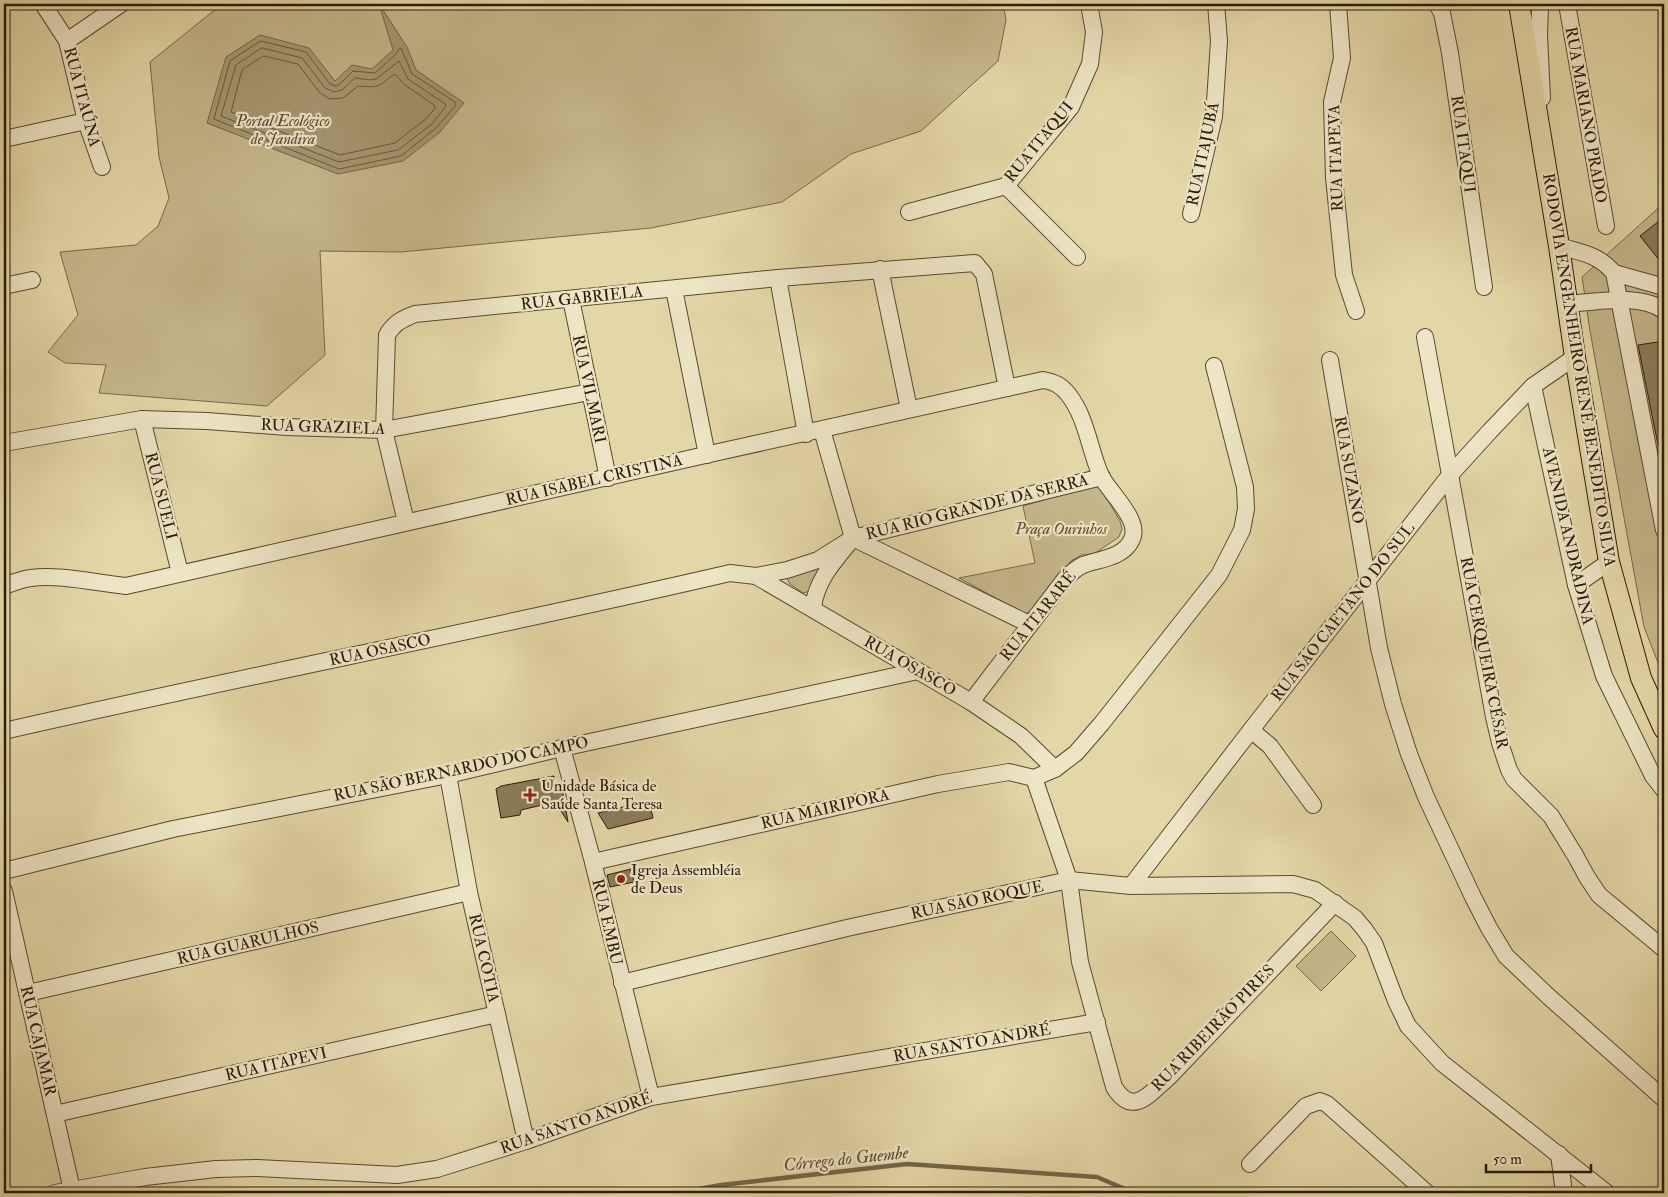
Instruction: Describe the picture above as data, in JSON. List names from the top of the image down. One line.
{"streets":{"main road":["RODOVIA ENGENHEIRO RENÊ BENEDITO SILVA"],"street":["RUA ITAÚNA","RUA MARIANO PRADO","RUA ITAQUI","RUA ITAJUBÁ","RUA ITAPEVA","RUA GABRIELA","RUA VILMARI","RUA GRAZIELA","RUA SUZANO","RUA ISABEL CRISTINA","RUA SUELI","RUA RIO GRANDE DA SERRA","AVENIDA ANDRADINA","RUA SÃO CAETANO DO SUL","RUA ITARARÉ","RUA OSASCO","RUA CERQUEIRA CÉSAR","RUA SÃO BERNARDO DO CAMPO","RUA MAIRIPORA","RUA SÃO ROQUE","RUA EMBU","RUA GUARULHOS","RUA COTIA","RUA RIBEIRÃO PIRES","RUA CAJAMAR","RUA SANTO ANDRÉ","RUA ITAPEVI"]},"crossings":[["RUA GABRIELA","RUA VILMARI"],["RUA GABRIELA","RUA GRAZIELA"],["RUA GABRIELA","RUA ISABEL CRISTINA"],["RODOVIA ENGENHEIRO RENÊ BENEDITO SILVA","RUA SÃO CAETANO DO SUL"],["RUA VILMARI","RUA GRAZIELA"],["RUA VILMARI","RUA ISABEL CRISTINA"],["RUA GRAZIELA","RUA SUELI"],["RUA SUZANO","RUA SÃO CAETANO DO SUL"],["RUA ISABEL CRISTINA","RUA SUELI"],["RUA ISABEL CRISTINA","RUA RIO GRANDE DA SERRA"],["RUA ISABEL CRISTINA","RUA ITARARÉ"],["RUA RIO GRANDE DA SERRA","RUA ITARARÉ"],["RUA RIO GRANDE DA SERRA","RUA OSASCO"],["AVENIDA ANDRADINA","RUA SÃO CAETANO DO SUL"],["RUA SÃO CAETANO DO SUL","RUA CERQUEIRA CÉSAR"],["RUA SÃO CAETANO DO SUL","RUA SÃO ROQUE"],["RUA ITARARÉ","RUA OSASCO"],["RUA OSASCO","RUA SÃO BERNARDO DO CAMPO"],["RUA SÃO BERNARDO DO CAMPO","RUA EMBU"],["RUA SÃO BERNARDO DO CAMPO","RUA COTIA"],["RUA MAIRIPORA","RUA EMBU"],["RUA MAIRIPORA","RUA RIBEIRÃO PIRES"],["RUA SÃO ROQUE","RUA EMBU"],["RUA SÃO ROQUE","RUA RIBEIRÃO PIRES"],["RUA EMBU","RUA SANTO ANDRÉ"],["RUA GUARULHOS","RUA COTIA"],["RUA GUARULHOS","RUA CAJAMAR"],["RUA COTIA","RUA SANTO ANDRÉ"],["RUA COTIA","RUA ITAPEVI"],["RUA RIBEIRÃO PIRES","RUA SANTO ANDRÉ"],["RUA CAJAMAR","RUA SANTO ANDRÉ"],["RUA CAJAMAR","RUA ITAPEVI"]],"water":["Córrego do Guembe"],"parks":["Portal Ecológico de Jandira","Praça Ourinhos"],"places":{"health":["Unidade Básica de Saúde Santa Teresa"],"other":["Igreja Assembléia de Deus"]},"scale_bar":"50 m"}
